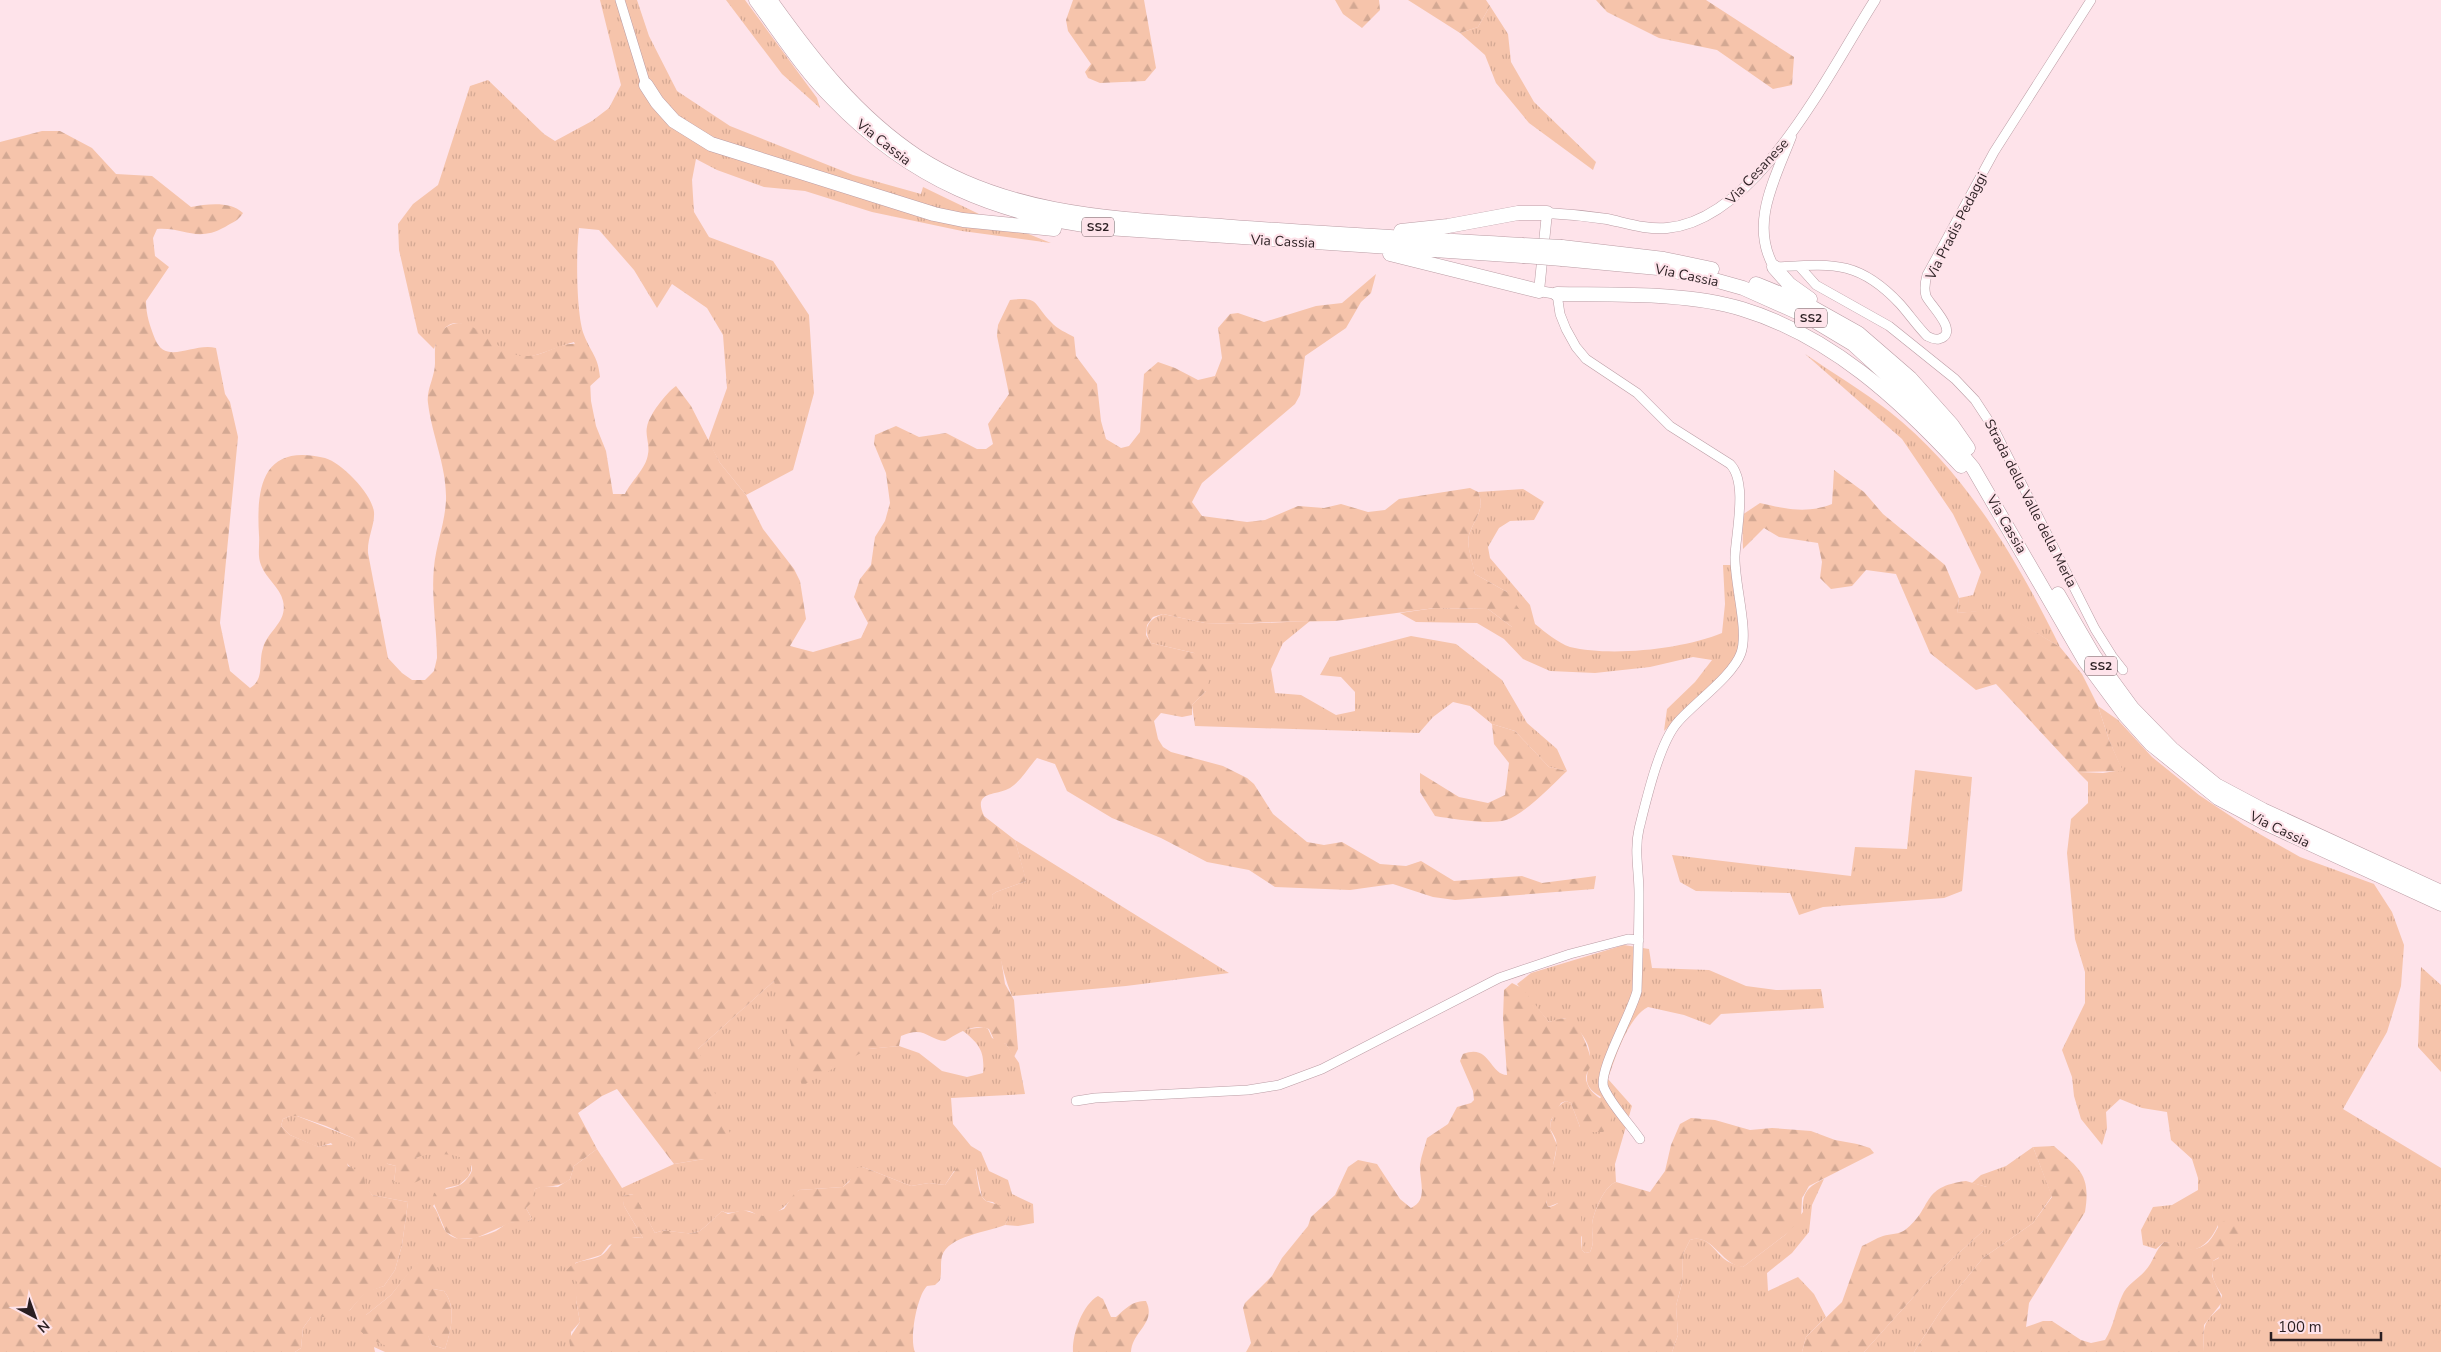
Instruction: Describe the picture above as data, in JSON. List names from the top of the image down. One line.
{"streets":{"highway":["Via Cassia","SS2"],"street":["Via Cesanese","Via Pradis Pedaggi","Strada della Valle della Merla"]},"crossings":[["Via Pradis Pedaggi","Strada della Valle della Merla"]],"scale_bar":"100 m","north":"bottom right"}
